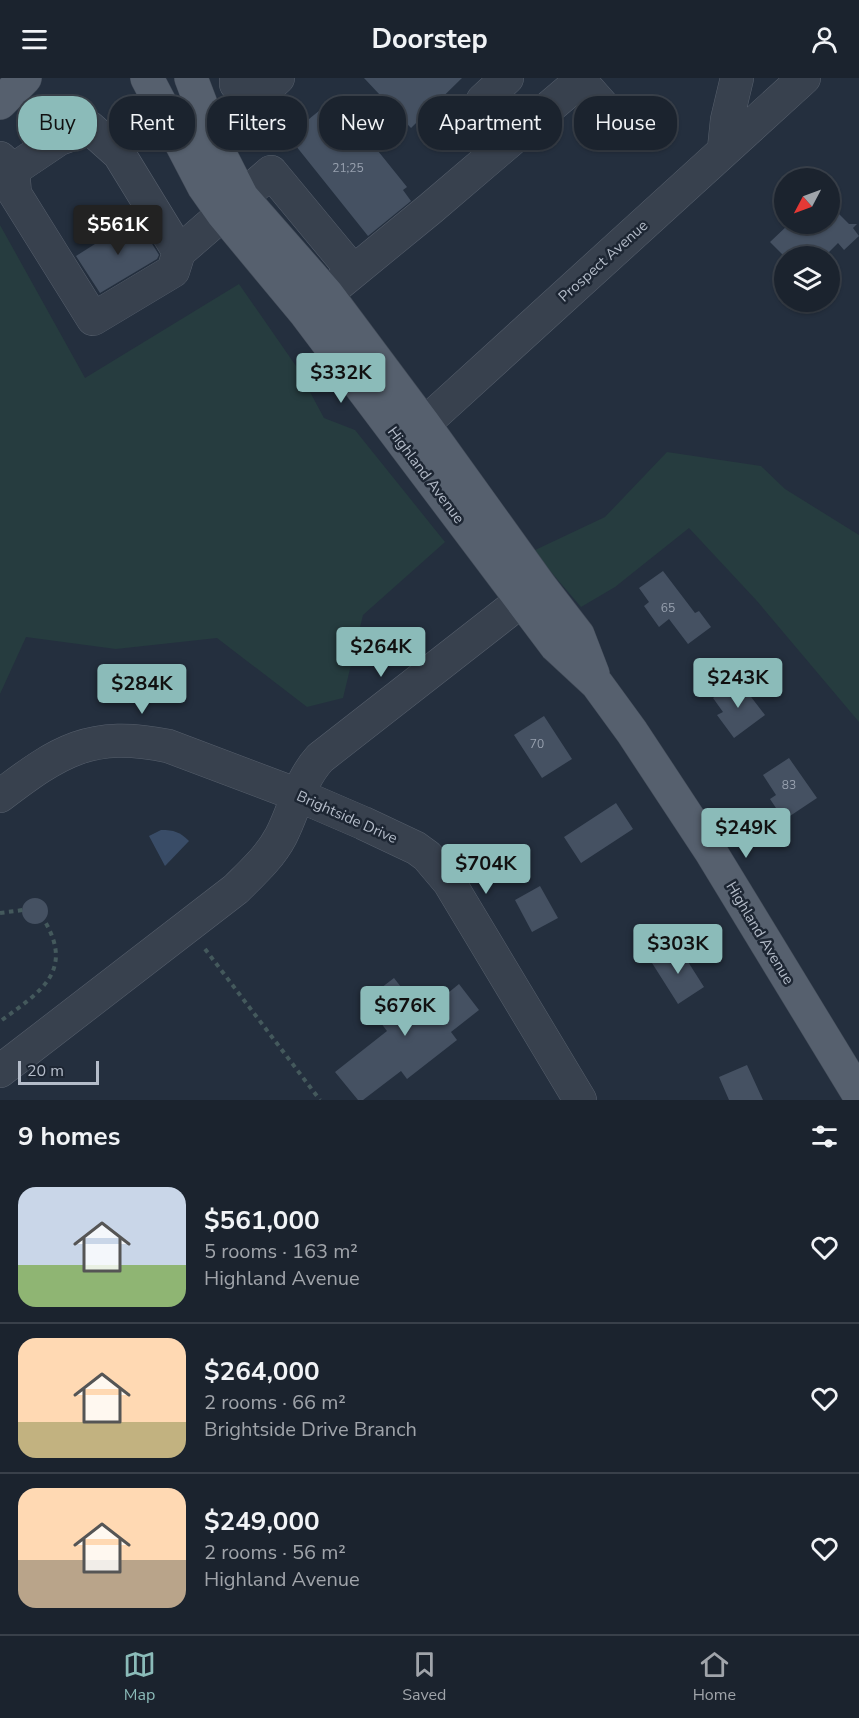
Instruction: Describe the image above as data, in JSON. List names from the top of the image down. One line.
{"streets":{"main road":["Highland Avenue"],"street":["Prospect Avenue","Brightside Drive"]},"crossings":[["Prospect Avenue","Highland Avenue"]],"house_numbers":["21;25","65","70","83"],"scale_bar":"20 m","north":"bottom left","page":{"header":"Doorstep","chip":["Buy","Rent","Filters","New","Apartment","House"],"price":["$561K","$332K","$264K","$243K","$284K","$249K","$704K","$303K","$676K"],"scale":"20 m","heading":"9 homes","list":[{"name":"$561,000","note":"5 rooms · 163 m² · Highland Avenue"},{"name":"$264,000","note":"2 rooms · 66 m² · Brightside Drive Branch"},{"name":"$249,000","note":"2 rooms · 56 m² · Highland Avenue"}],"tabs":["Map","Saved","Home"]}}
